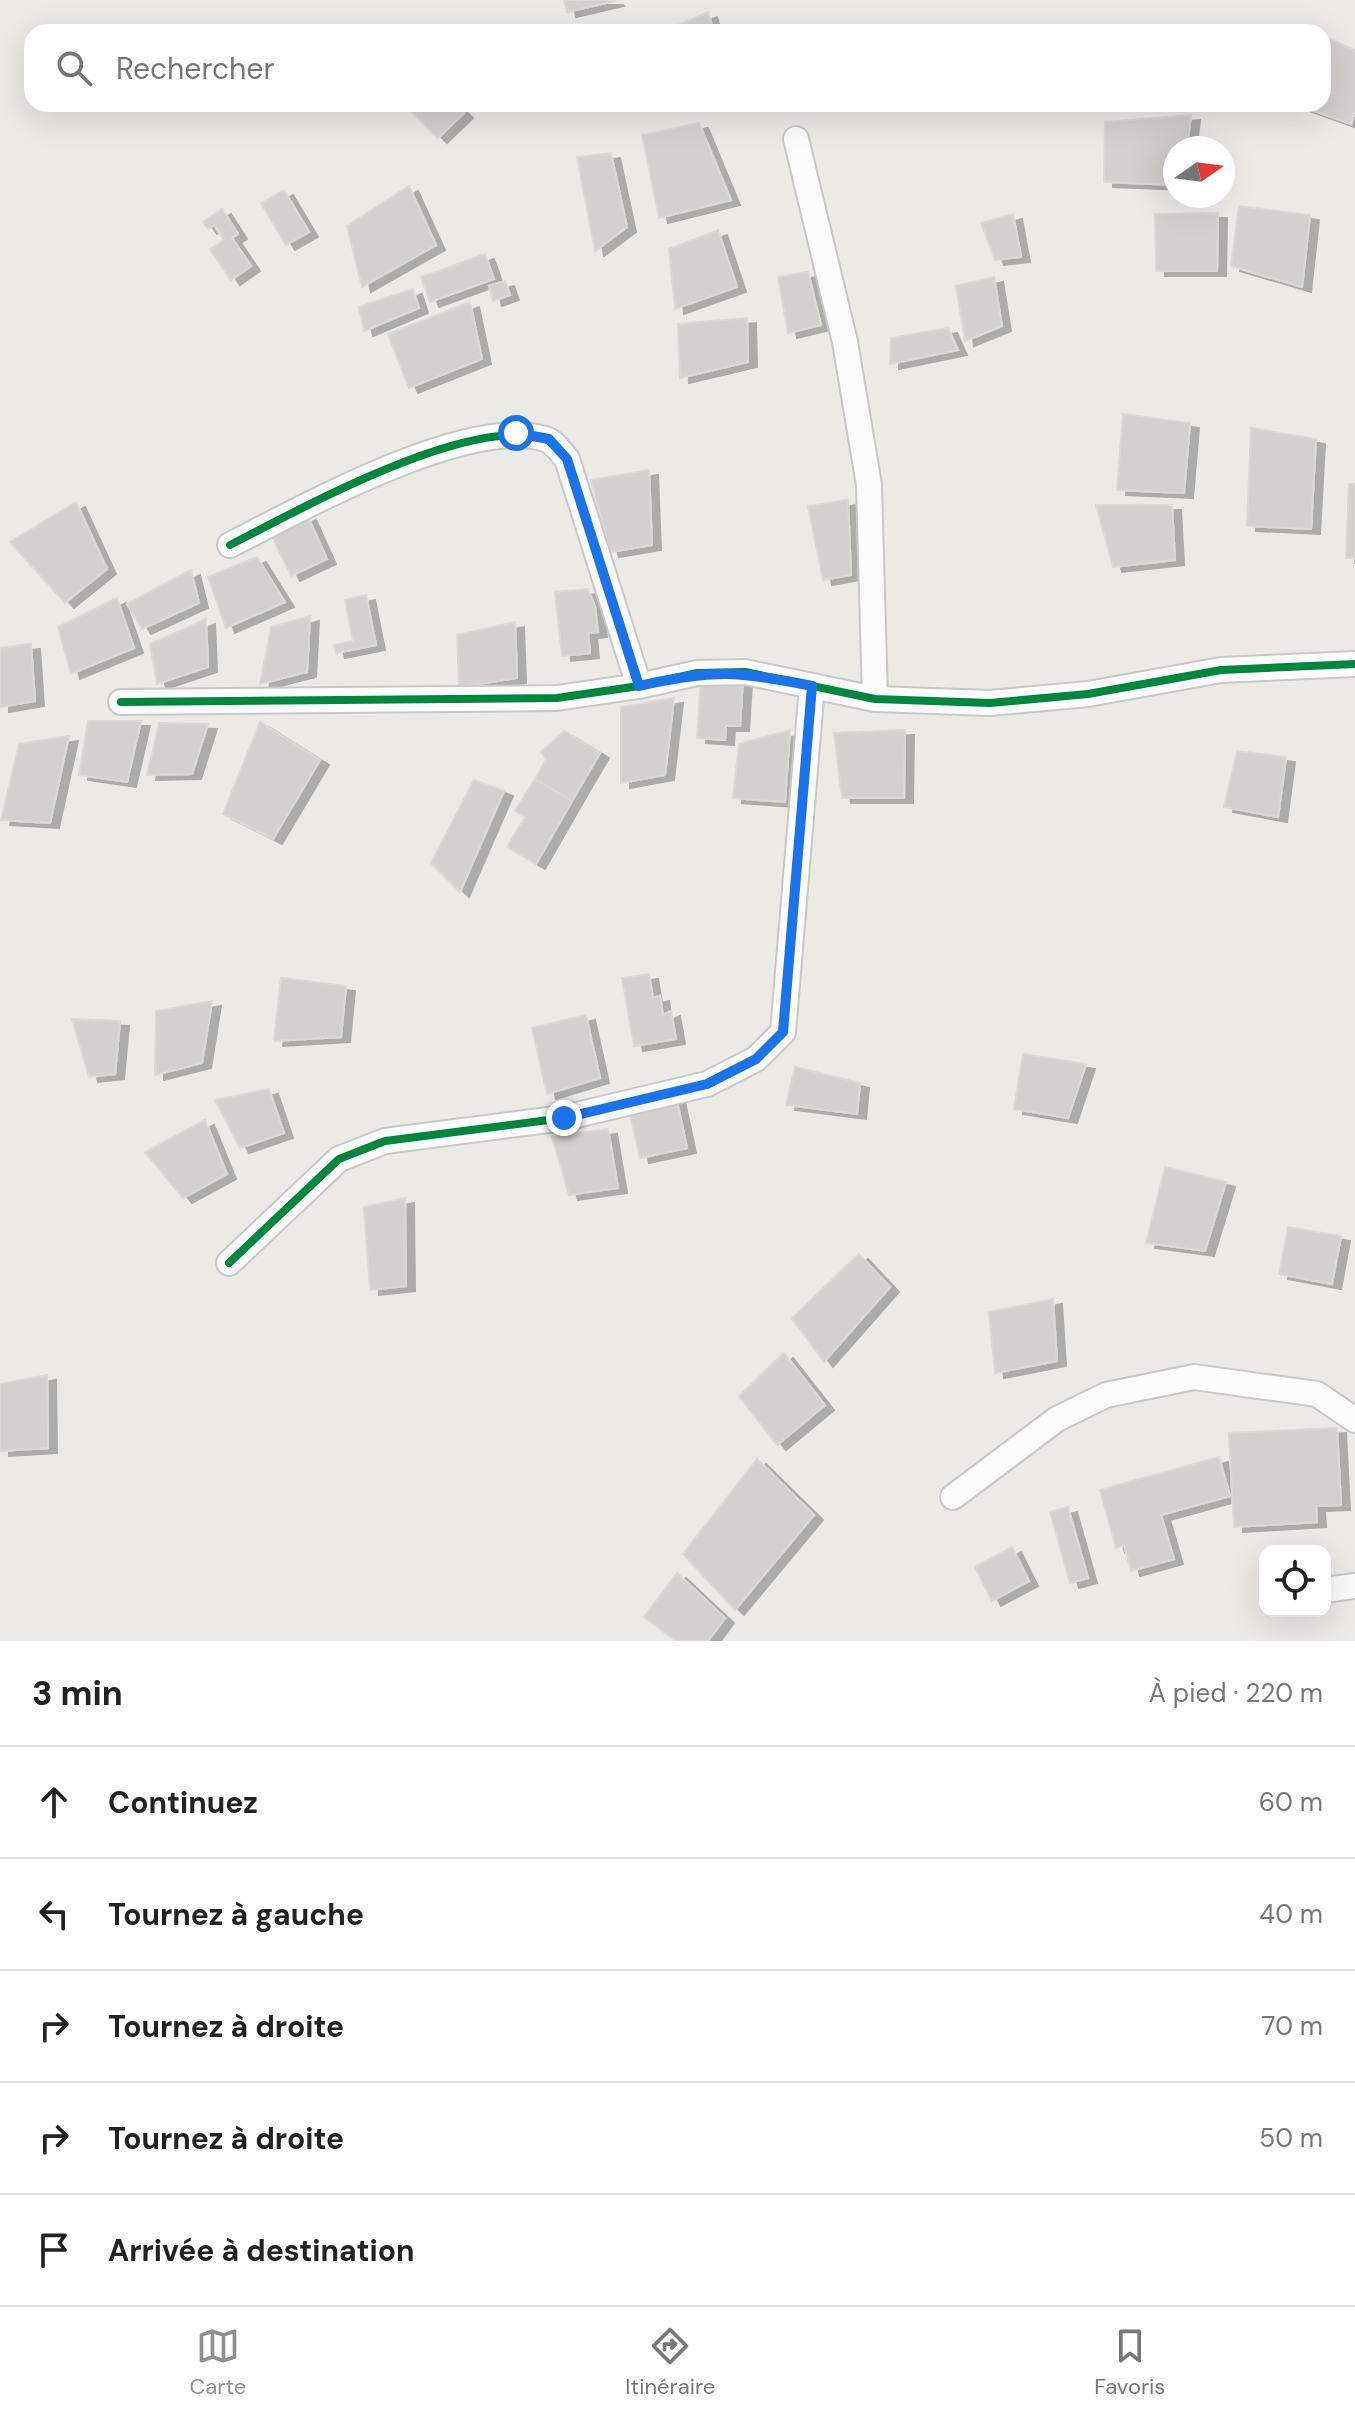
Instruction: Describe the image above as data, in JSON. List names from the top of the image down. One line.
{"north":"right","page":{"search":"Rechercher","heading":["3 min","À pied · 220 m"],"list":[["Continuez","60 m"],["Tournez à gauche","40 m"],["Tournez à droite","70 m"],["Tournez à droite","50 m"],"Arrivée à destination"],"nav":["Carte","Itinéraire","Favoris"]}}
